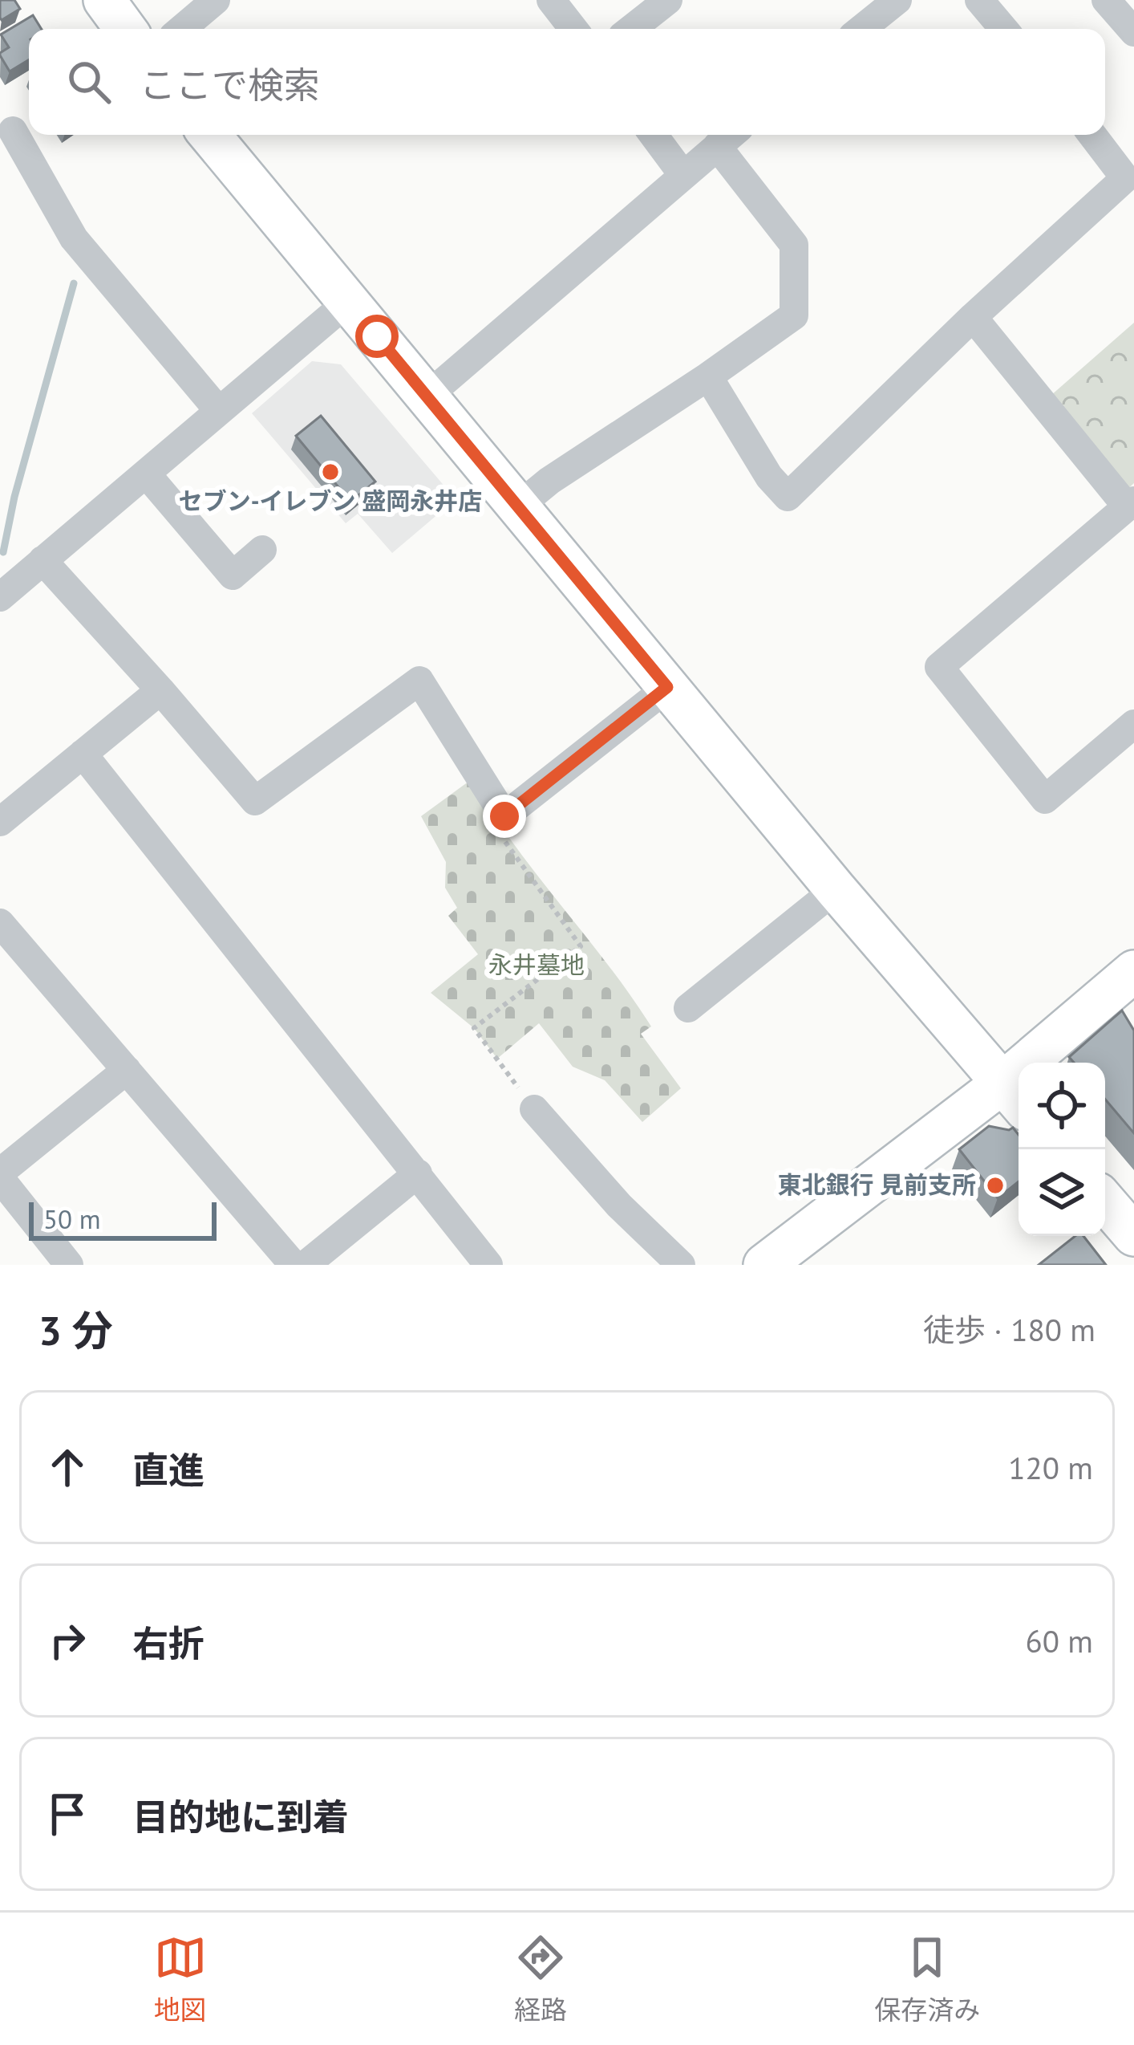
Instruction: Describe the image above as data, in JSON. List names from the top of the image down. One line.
{"parks":["永井墓地"],"places":["セブン-イレブン 盛岡永井店","東北銀行 見前支所"],"scale_bar":"50 m","page":{"search":"ここで検索","scale":"50 m","heading":["3 分","徒歩 · 180 m"],"list":[["直進","120 m"],["右折","60 m"],"目的地に到着"],"nav":["地図","経路","保存済み"]}}
